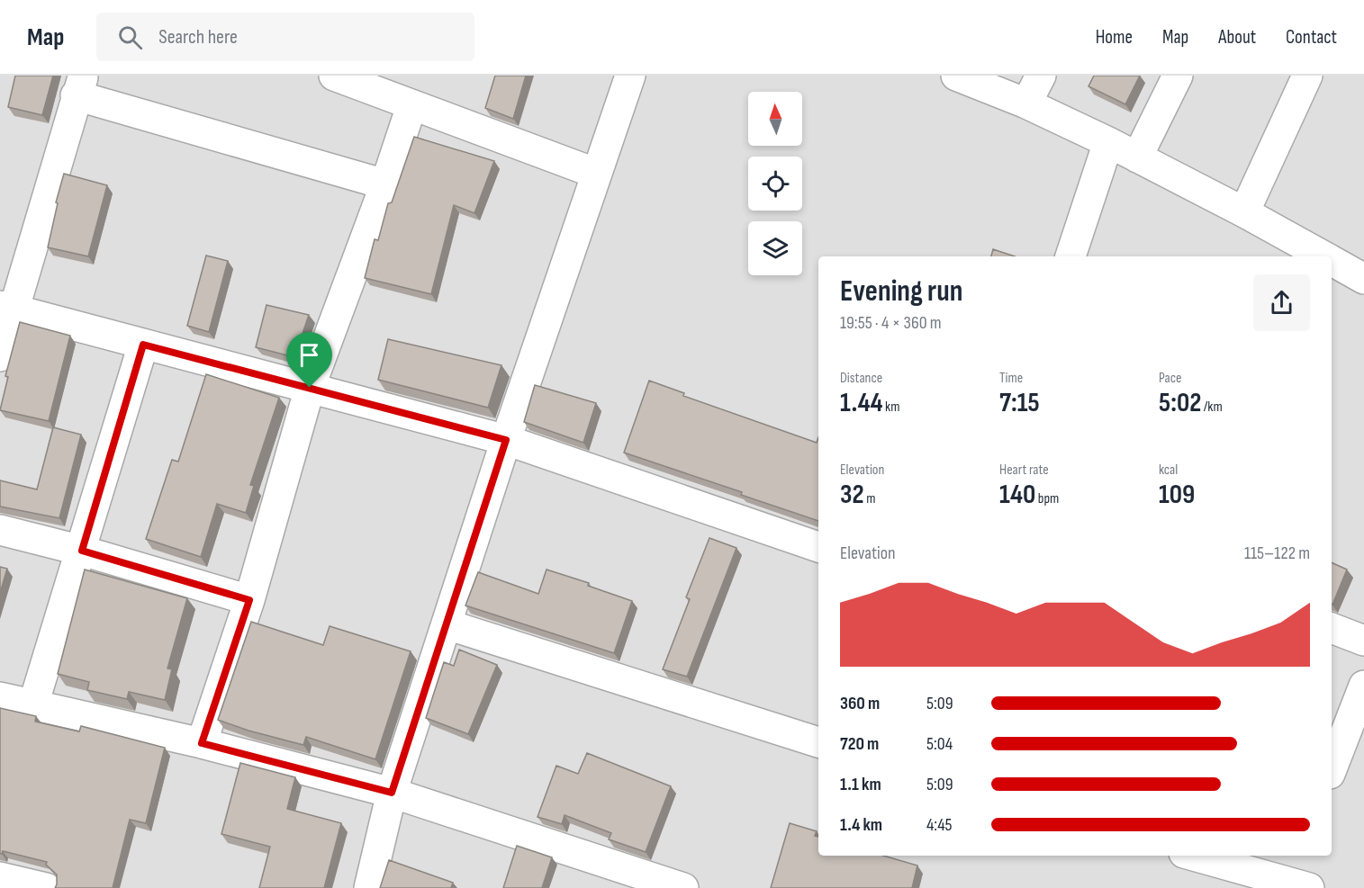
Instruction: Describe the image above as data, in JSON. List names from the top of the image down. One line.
{"north":"top","page":{"header":"Map","search":"Search here","nav":["Home","Map","About","Contact"],"heading":["Evening run","19:55 · 4 × 360 m"],"stats":[["Distance","1.44 km"],["Time","7:15"],["Pace","5:02 /km"],["Elevation","32 m"],["Heart rate","140 bpm"],["kcal","109"]],"chart":["Elevation","115–122 m"],"list":[{"name":"360 m","note":"5:09"},{"name":"720 m","note":"5:04"},{"name":"1.1 km","note":"5:09"},{"name":"1.4 km","note":"4:45"}]}}
